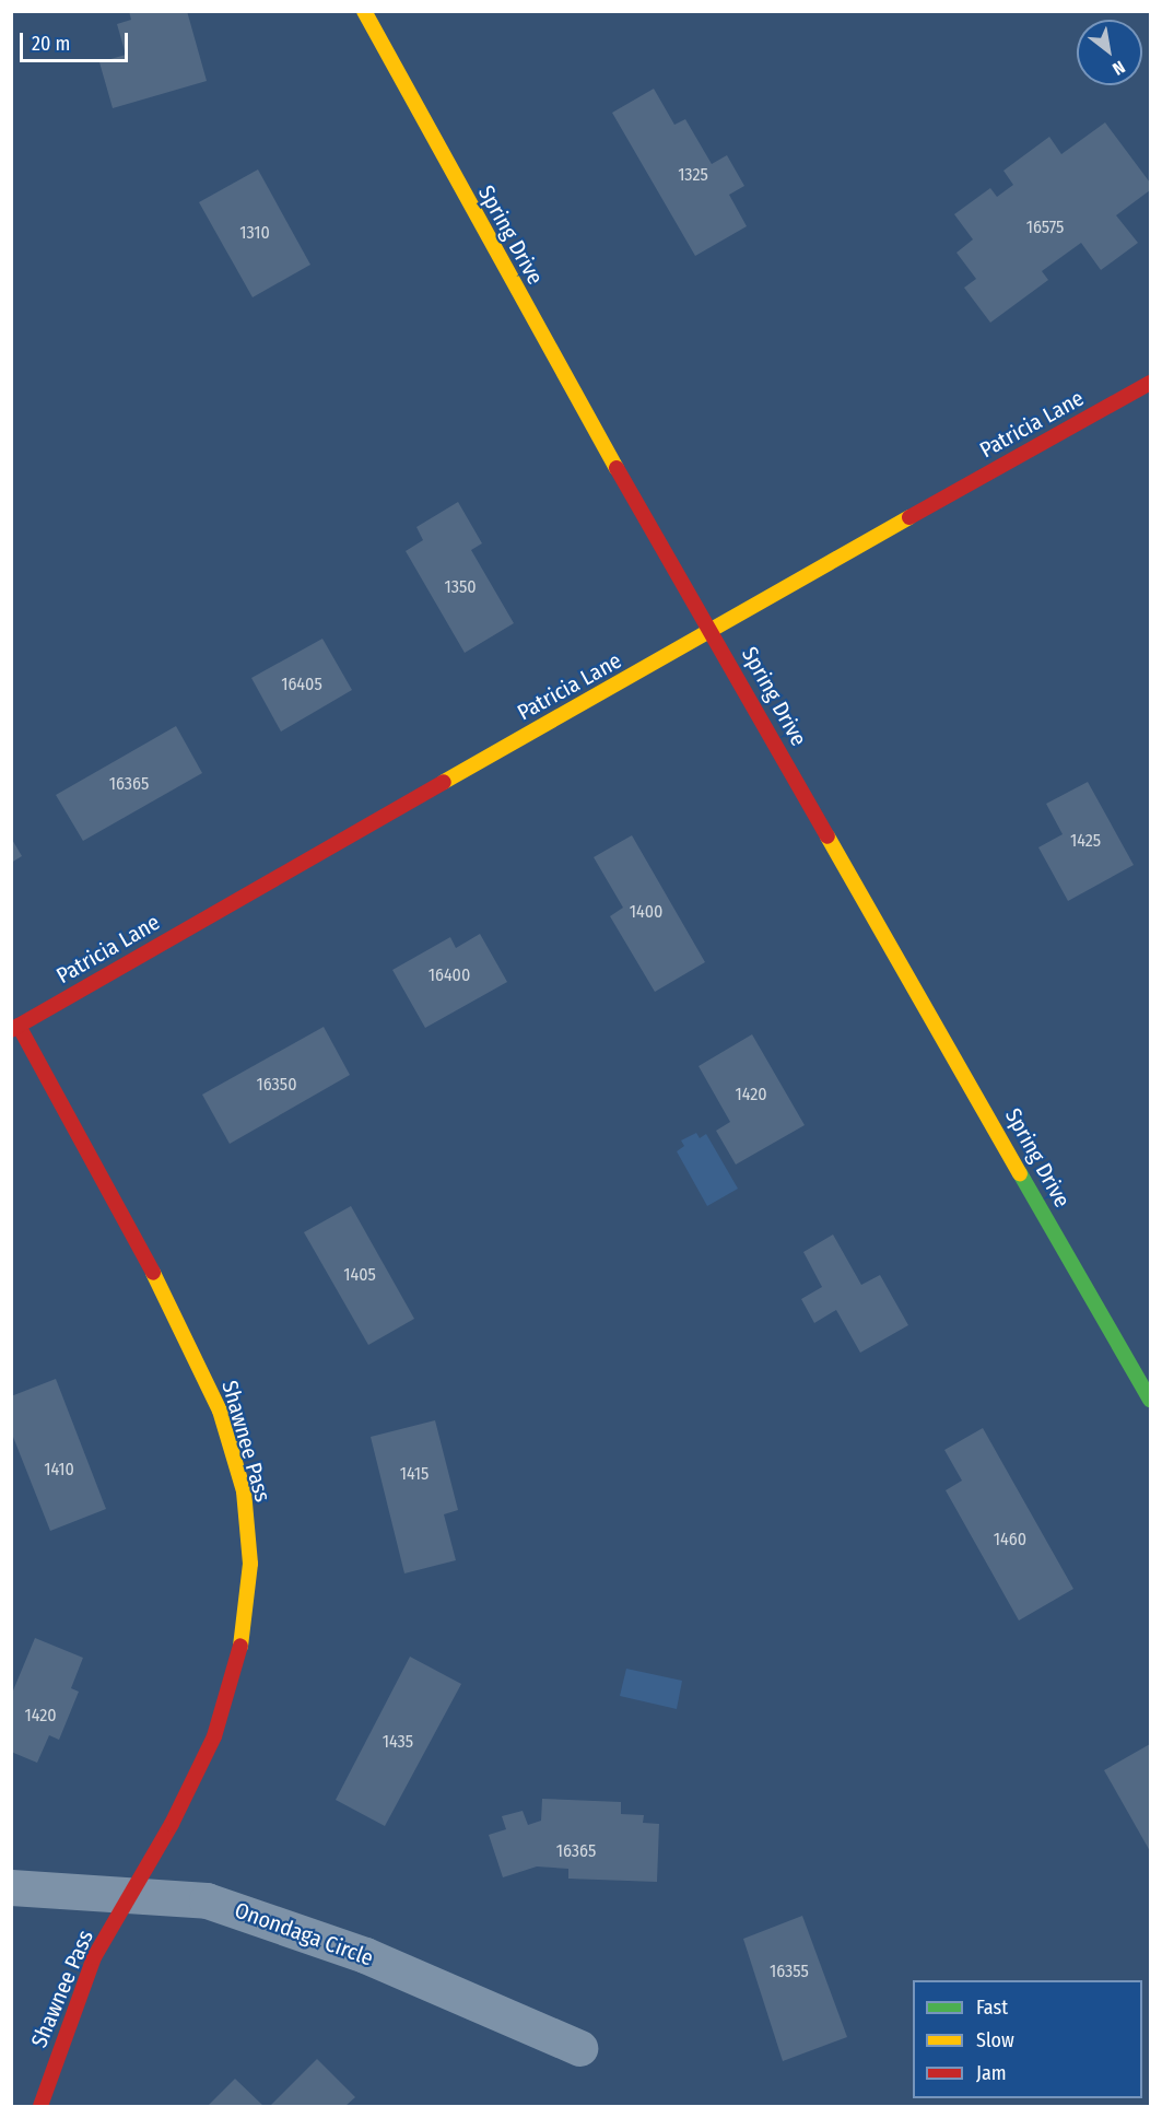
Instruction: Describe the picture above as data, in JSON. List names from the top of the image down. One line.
{"streets":{"street":["Spring Drive","Patricia Lane","Shawnee Pass","Onondaga Circle"]},"crossings":[["Spring Drive","Patricia Lane"],["Patricia Lane","Shawnee Pass"],["Shawnee Pass","Onondaga Circle"]],"house_numbers":["1325","16575","1310","1350","16405","16365","1425","1400","16400","16350","1420","1405","1410","1415","1460","1420","1435","16365","16355"],"legend":["Fast","Slow","Jam"],"scale_bar":"20 m","north":"bottom right"}
